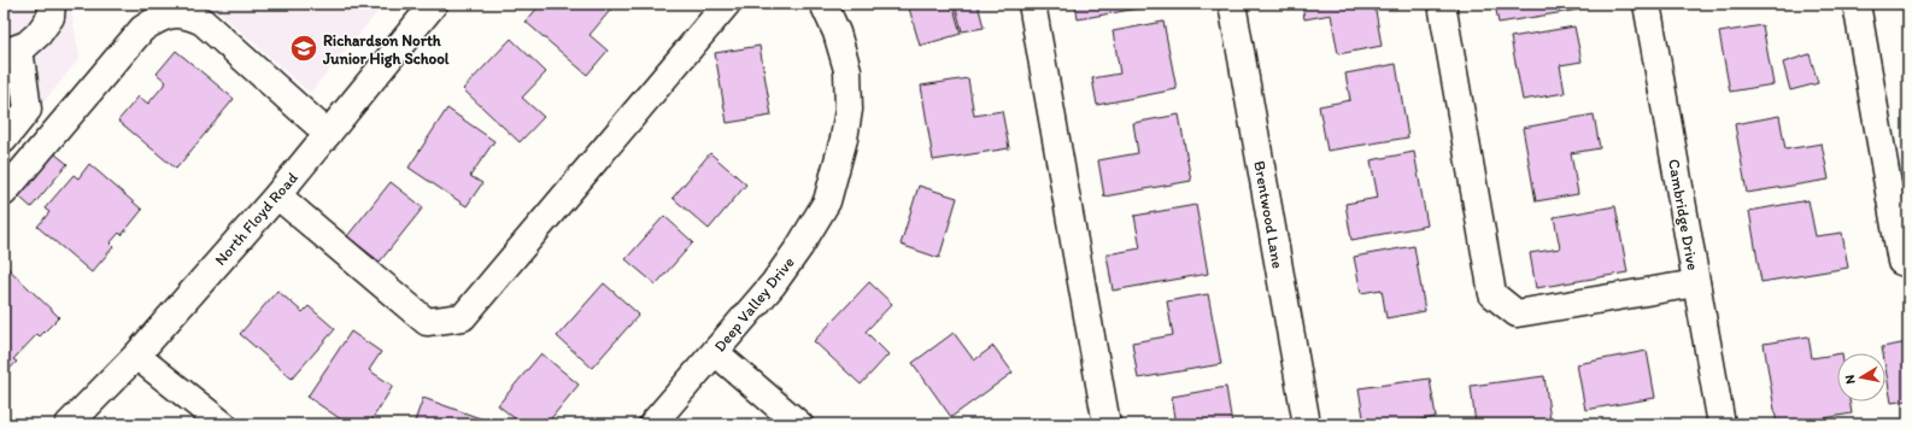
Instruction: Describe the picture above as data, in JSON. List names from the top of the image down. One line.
{"streets":{"street":["Brentwood Lane","Cambridge Drive","North Floyd Road","Deep Valley Drive"]},"places":{"school or university":["Richardson North Junior High School"]},"north":"left"}
